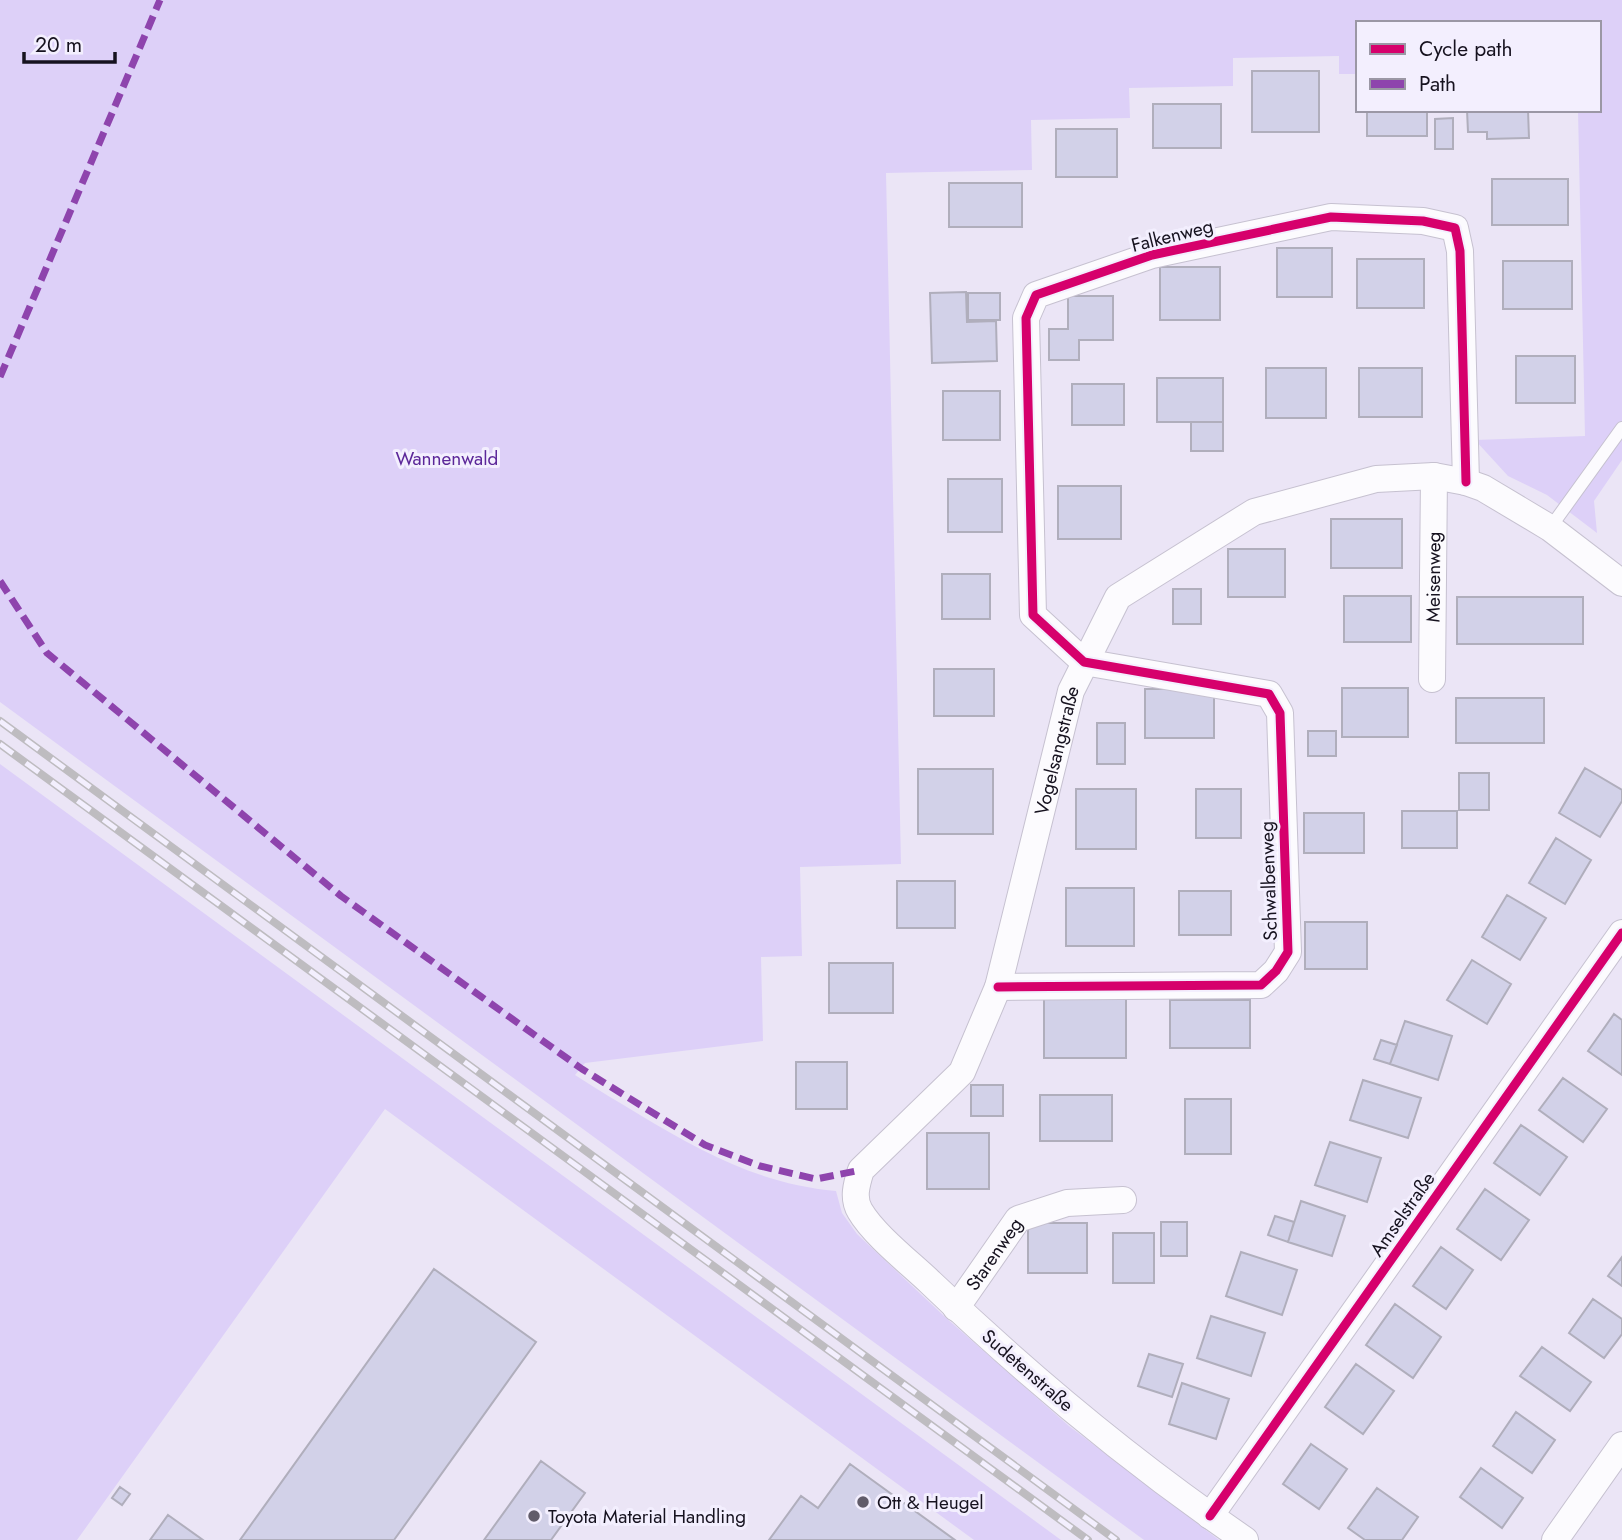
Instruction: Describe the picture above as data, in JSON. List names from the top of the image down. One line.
{"streets":{"street":["Falkenweg","Meisenweg","Vogelsangstraße","Schwalbenweg","Amselstraße","Starenweg","Sudetenstraße"]},"crossings":[["Falkenweg","Vogelsangstraße"],["Falkenweg","Schwalbenweg"],["Meisenweg","Vogelsangstraße"],["Vogelsangstraße","Schwalbenweg"],["Vogelsangstraße","Sudetenstraße"],["Amselstraße","Sudetenstraße"],["Starenweg","Sudetenstraße"]],"parks":["Wannenwald"],"places":["Ott & Heugel","Toyota Material Handling"],"legend":["Cycle path","Path"],"scale_bar":"20 m"}
